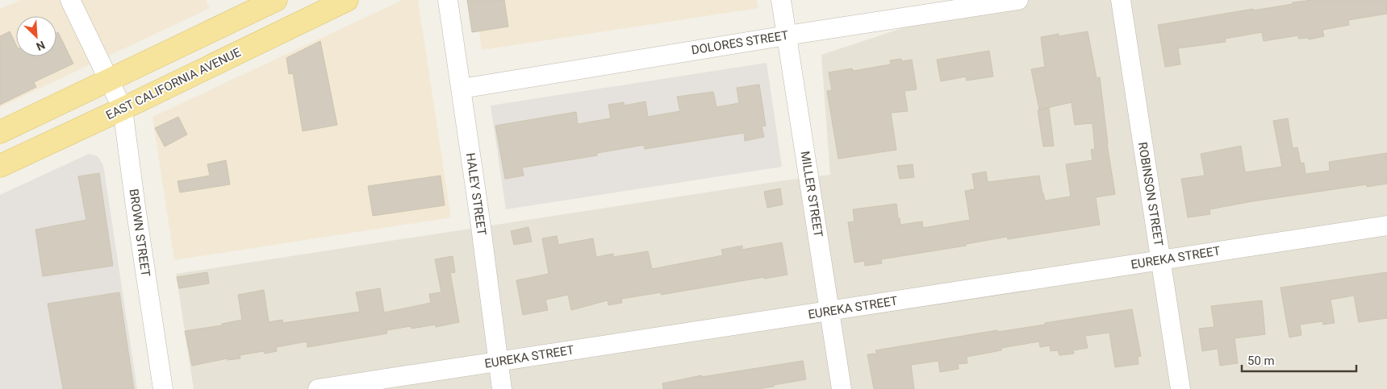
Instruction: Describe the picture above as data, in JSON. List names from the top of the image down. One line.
{"streets":{"main road":["EAST CALIFORNIA AVENUE"],"street":["DOLORES STREET","HALEY STREET","MILLER STREET","ROBINSON STREET","BROWN STREET","EUREKA STREET"]},"crossings":[["DOLORES STREET","HALEY STREET"],["DOLORES STREET","MILLER STREET"],["EAST CALIFORNIA AVENUE","BROWN STREET"],["HALEY STREET","EUREKA STREET"],["MILLER STREET","EUREKA STREET"],["ROBINSON STREET","EUREKA STREET"]],"scale_bar":"50 m","north":"bottom right"}
